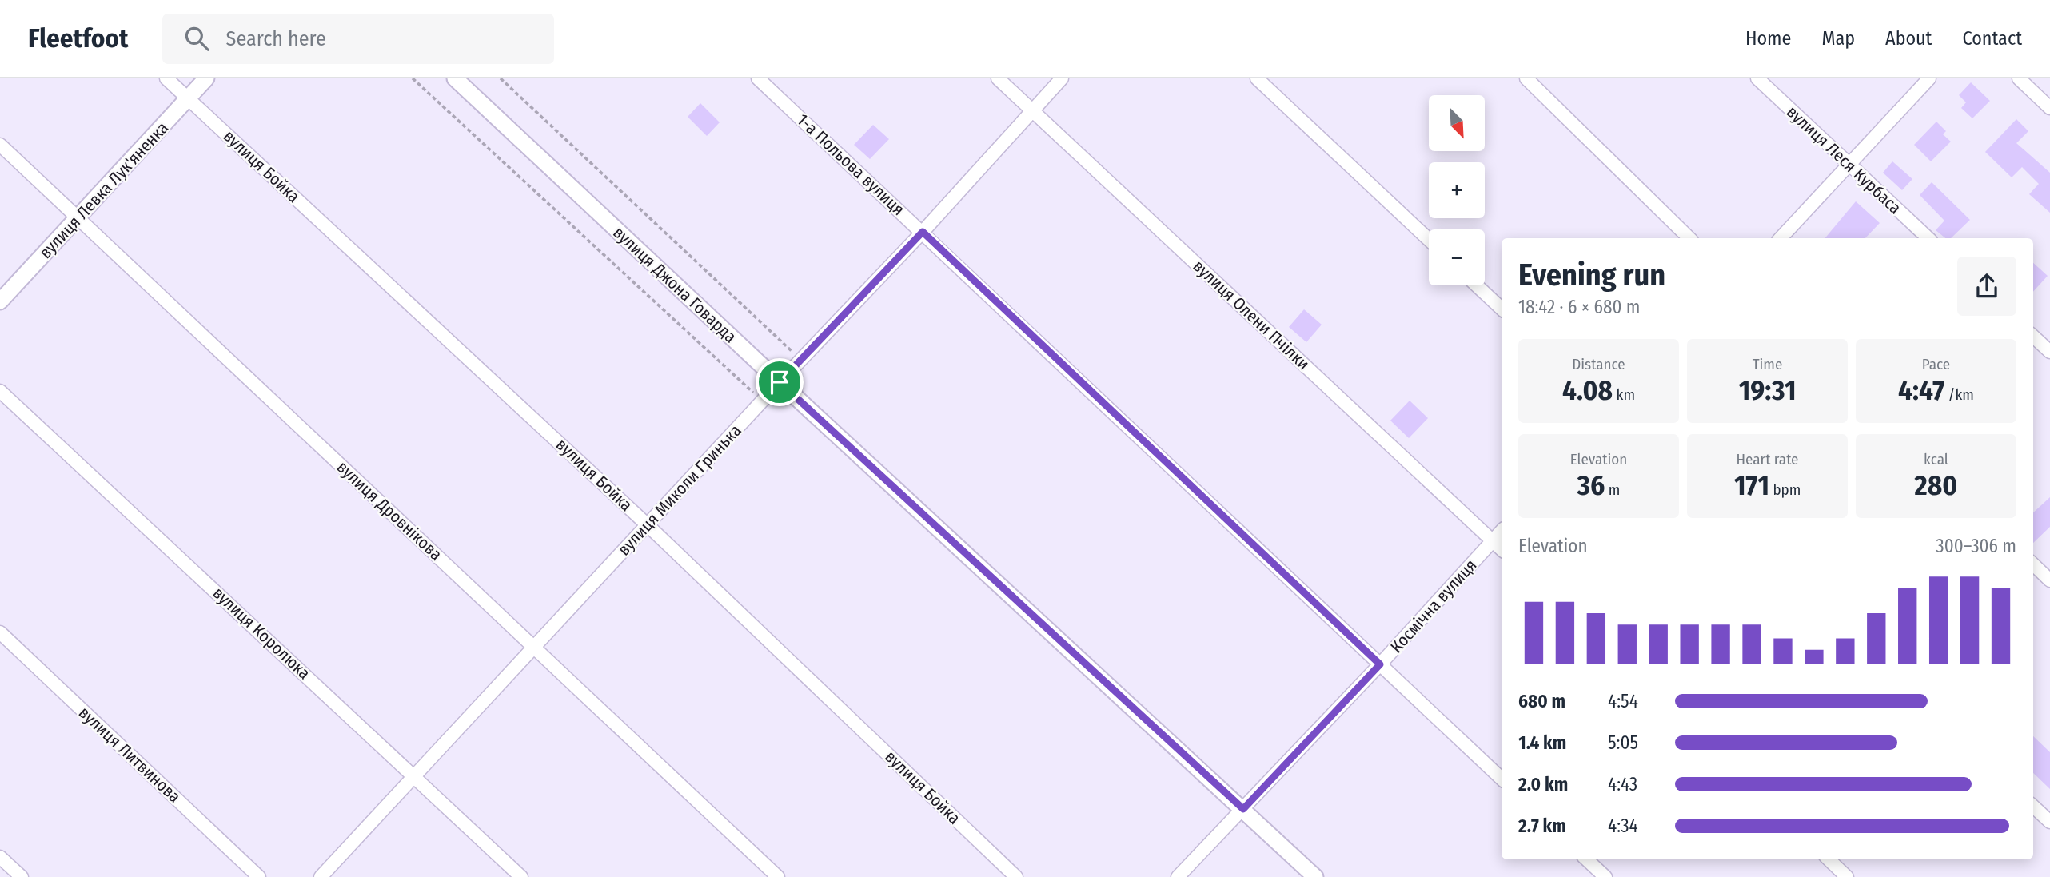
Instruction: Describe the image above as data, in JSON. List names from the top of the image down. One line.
{"streets":{"street":["вулиця Леся Курбаса","1-а Польова вулиця","вулиця Бойка","вулиця Левка Лук'яненка","вулиця Джона Говарда","вулиця Олени Пчілки","вулиця Миколи Гринька","вулиця Дровнікова","Космічна вулиця","вулиця Королюка","вулиця Литвинова"]},"crossings":[["1-а Польова вулиця","вулиця Миколи Гринька"],["1-а Польова вулиця","Космічна вулиця"],["вулиця Бойка","вулиця Левка Лук'яненка"],["вулиця Бойка","вулиця Миколи Гринька"],["вулиця Левка Лук'яненка","вулиця Дровнікова"],["вулиця Джона Говарда","вулиця Миколи Гринька"],["вулиця Джона Говарда","Космічна вулиця"],["вулиця Олени Пчілки","вулиця Миколи Гринька"],["вулиця Олени Пчілки","Космічна вулиця"],["вулиця Миколи Гринька","вулиця Дровнікова"],["вулиця Миколи Гринька","вулиця Королюка"]],"north":"bottom right","page":{"header":"Fleetfoot","search":"Search here","nav":["Home","Map","About","Contact"],"map_buttons":["+","−"],"heading":["Evening run","18:42 · 6 × 680 m"],"stats":[["Distance","4.08 km"],["Time","19:31"],["Pace","4:47 /km"],["Elevation","36 m"],["Heart rate","171 bpm"],["kcal","280"]],"chart":["Elevation","300–306 m"],"list":[{"name":"680 m","note":"4:54"},{"name":"1.4 km","note":"5:05"},{"name":"2.0 km","note":"4:43"},{"name":"2.7 km","note":"4:34"}]}}
